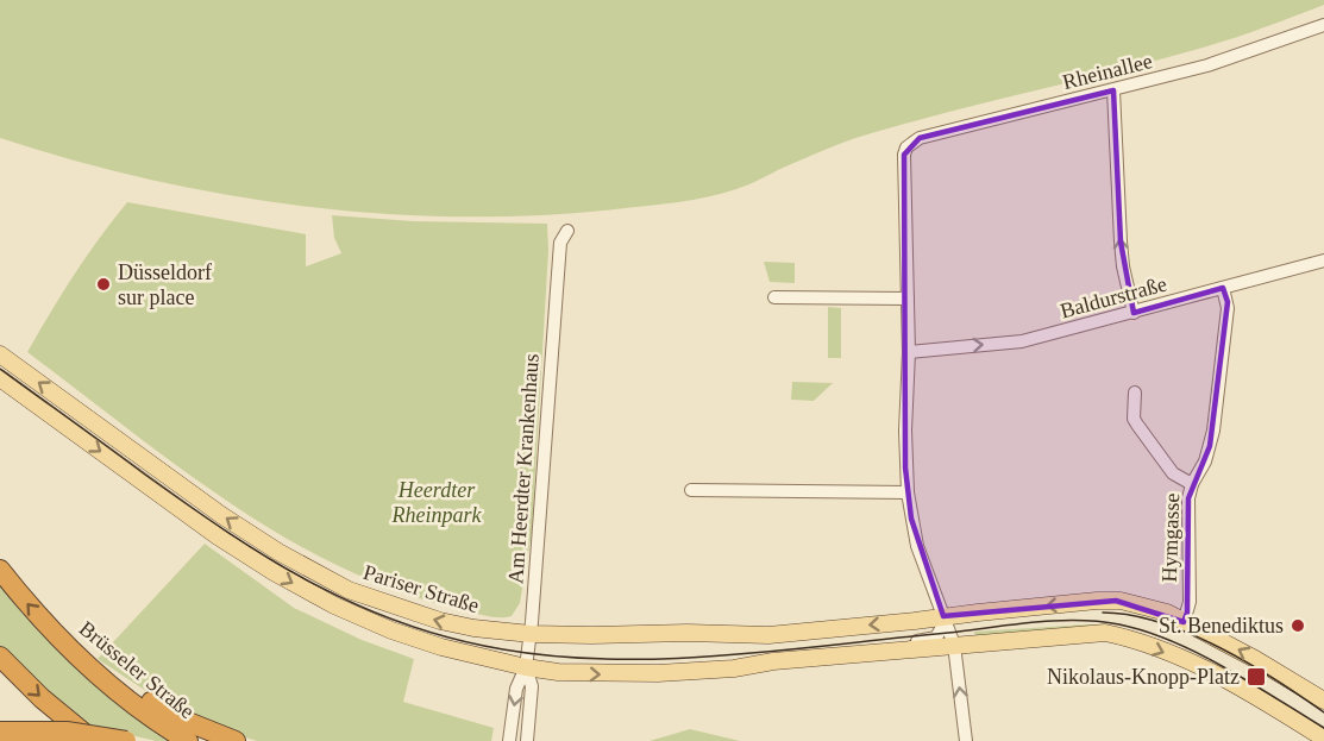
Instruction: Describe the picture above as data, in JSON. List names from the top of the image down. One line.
{"streets":{"highway":["Brüsseler Straße"],"main road":["Pariser Straße"],"street":["Rheinallee","Baldurstraße","Am Heerdter Krankenhaus","Hymgasse"]},"crossings":[["Am Heerdter Krankenhaus","Pariser Straße"]],"one_way":["Baldurstraße"],"parks":["Heerdter Rheinpark"],"places":{"other":["Düsseldorf sur place","St. Benediktus"],"transit":["Nikolaus-Knopp-Platz"]}}
